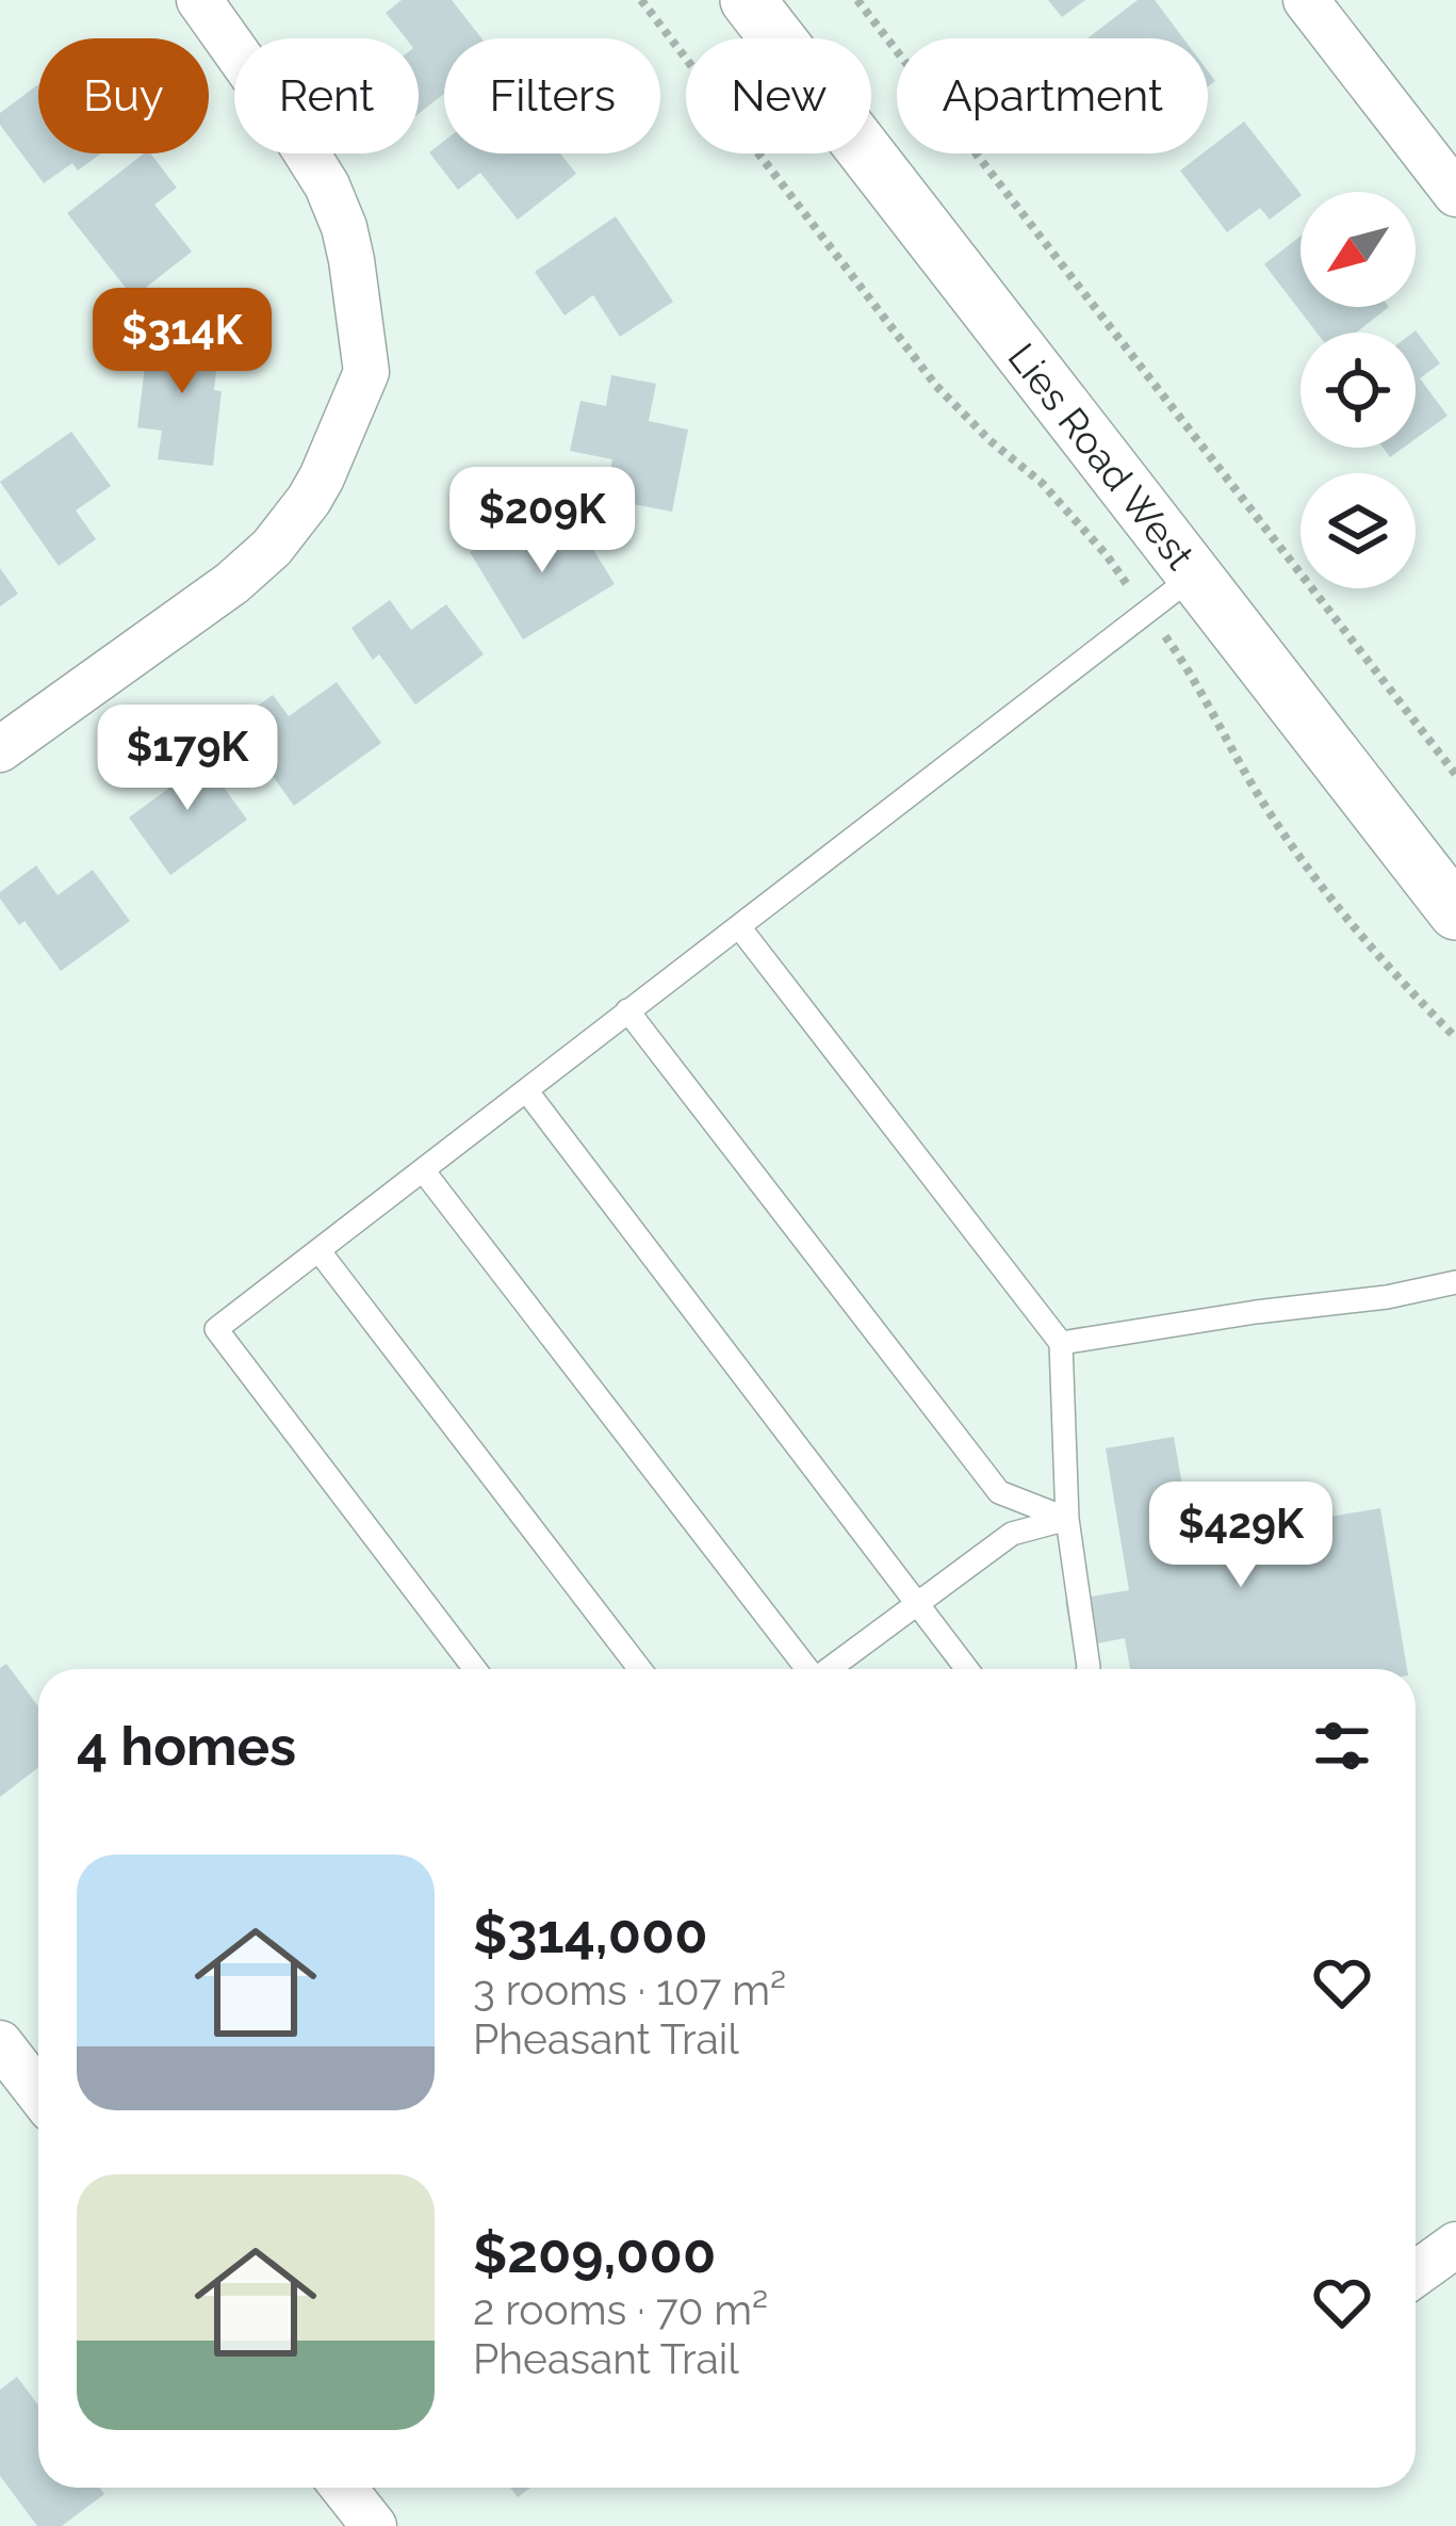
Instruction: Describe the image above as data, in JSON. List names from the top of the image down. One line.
{"streets":{"street":["Lies Road West"]},"north":"bottom left","page":{"chip":["Buy","Rent","Filters","New","Apartment"],"price":["$314K","$209K","$179K","$429K"],"heading":"4 homes","list":[{"name":"$314,000","note":"3 rooms · 107 m² · Pheasant Trail"},{"name":"$209,000","note":"2 rooms · 70 m² · Pheasant Trail"}]}}
